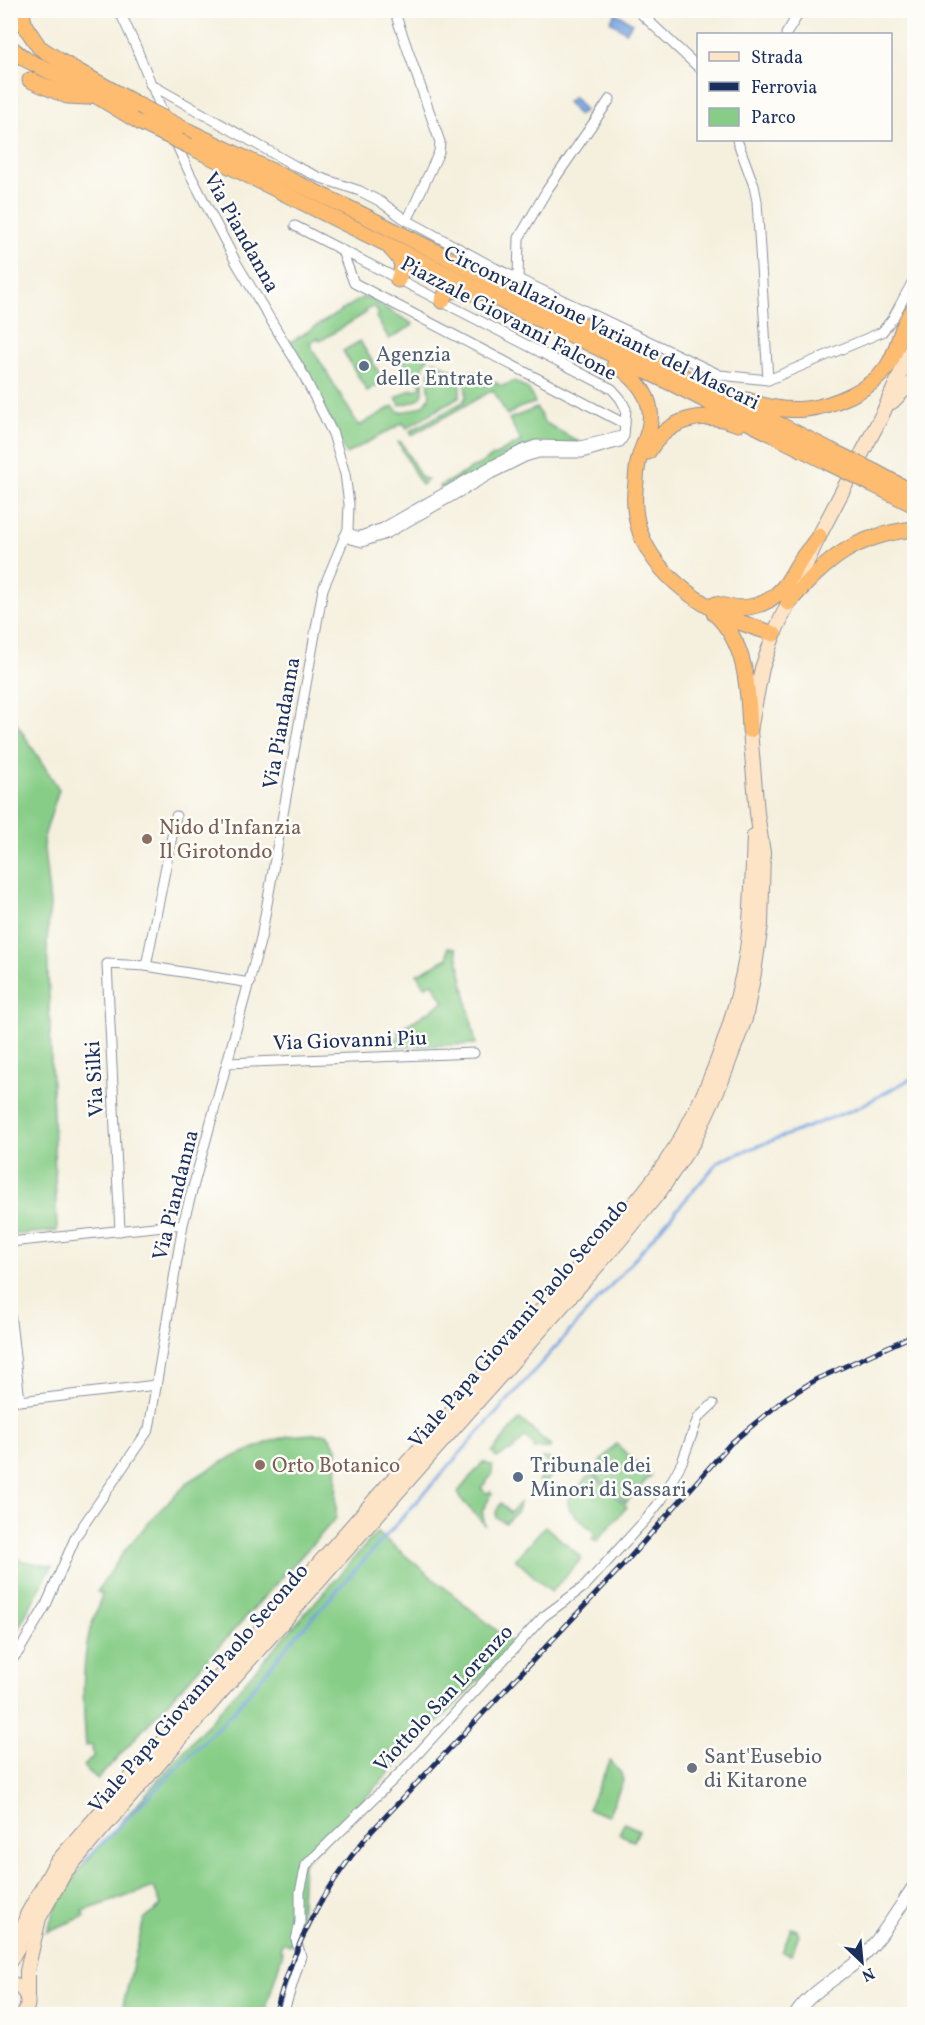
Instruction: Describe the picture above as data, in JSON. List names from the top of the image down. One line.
{"streets":{"highway":["Circonvallazione Variante del Mascari"],"main road":["Viale Papa Giovanni Paolo Secondo"],"street":["Via Piandanna","Piazzale Giovanni Falcone","Via Giovanni Piu","Via Silki","Viottolo San Lorenzo"]},"crossings":[["Via Piandanna","Via Giovanni Piu"],["Via Piandanna","Via Silki"]],"places":["Agenzia delle Entrate","Nido d'Infanzia Il Girotondo","Orto Botanico","Tribunale dei Minori di Sassari","Sant'Eusebio di Kitarone"],"legend":["Strada","Ferrovia","Parco"],"north":"bottom right"}
